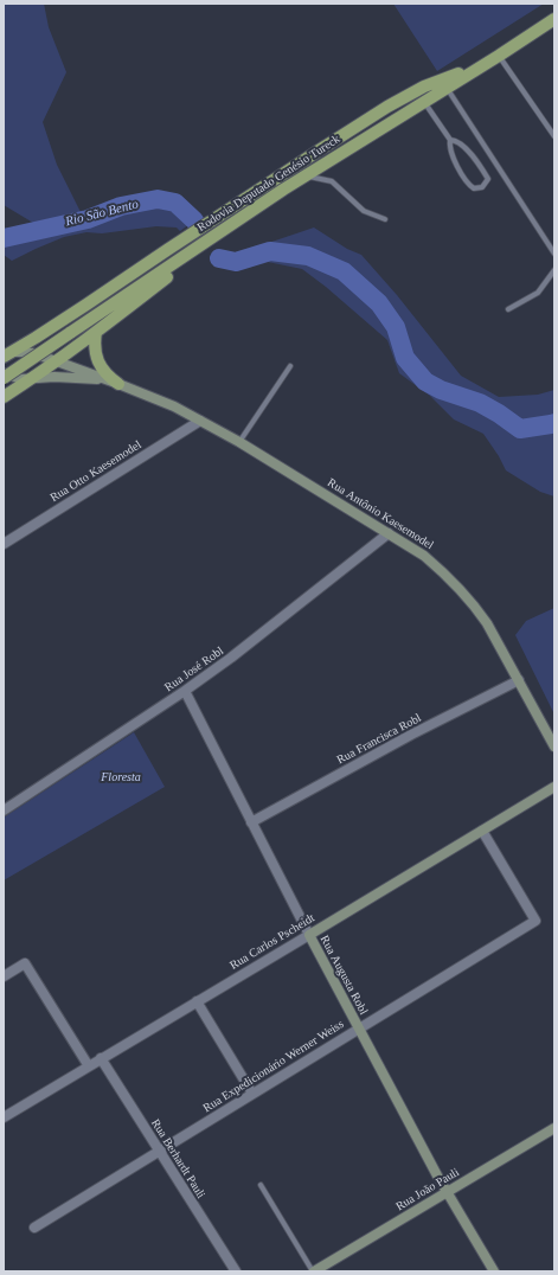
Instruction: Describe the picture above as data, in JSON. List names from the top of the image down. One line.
{"streets":{"main road":["Rodovia Deputado Genésio Tureck","Rua Antônio Kaesemodel","Rua Carlos Pscheidt","Rua Augusta Robl","Rua João Pauli"],"street":["Rua Otto Kaesemodel","Rua José Robl","Rua Francisca Robl","Rua Expedicionário Werner Weiss","Rua Berhardt Pauli"]},"crossings":[["Rodovia Deputado Genésio Tureck","Rua Antônio Kaesemodel"],["Rua Otto Kaesemodel","Rua Antônio Kaesemodel"],["Rua Antônio Kaesemodel","Rua José Robl"],["Rua Antônio Kaesemodel","Rua Francisca Robl"],["Rua José Robl","Rua Augusta Robl"],["Rua Francisca Robl","Rua Augusta Robl"],["Rua Carlos Pscheidt","Rua Augusta Robl"],["Rua Carlos Pscheidt","Rua Expedicionário Werner Weiss"],["Rua Carlos Pscheidt","Rua Berhardt Pauli"],["Rua Augusta Robl","Rua Expedicionário Werner Weiss"],["Rua Augusta Robl","Rua João Pauli"],["Rua Expedicionário Werner Weiss","Rua Berhardt Pauli"]],"water":["Rio São Bento"],"parks":["Floresta"]}
